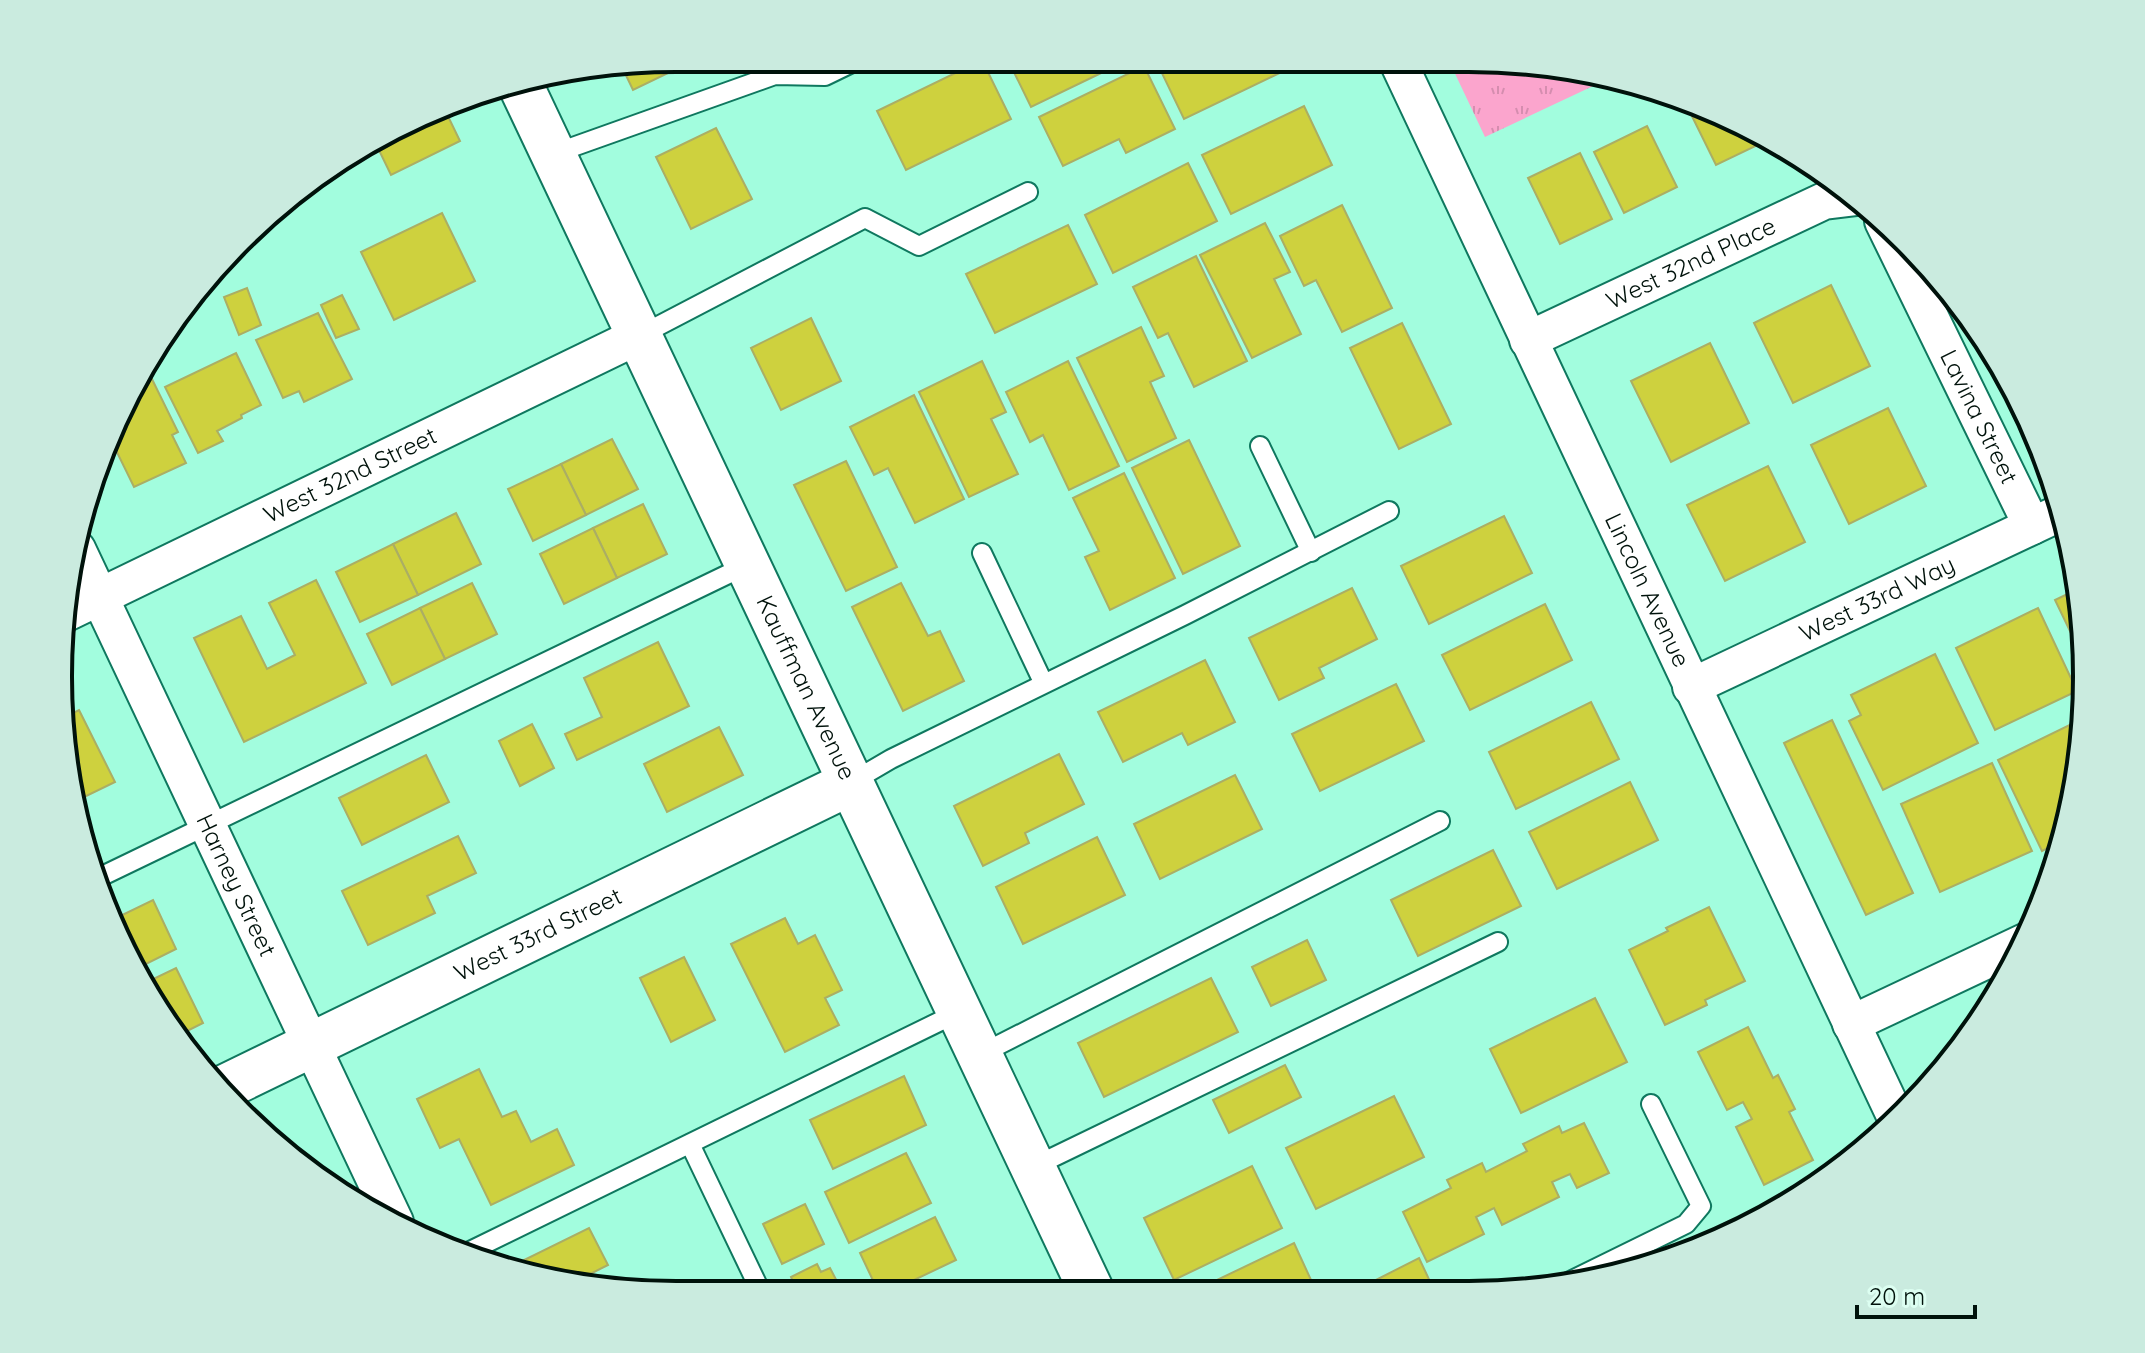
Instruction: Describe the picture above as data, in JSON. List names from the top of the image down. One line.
{"streets":{"street":["West 32nd Place","Lavina Street","West 32nd Street","Lincoln Avenue","West 33rd Way","Kauffman Avenue","Harney Street","West 33rd Street"]},"crossings":[["West 32nd Place","Lincoln Avenue"],["Lavina Street","West 33rd Way"],["West 32nd Street","Kauffman Avenue"],["West 32nd Street","Harney Street"],["Lincoln Avenue","West 33rd Way"],["Kauffman Avenue","West 33rd Street"],["Harney Street","West 33rd Street"]],"scale_bar":"20 m"}
